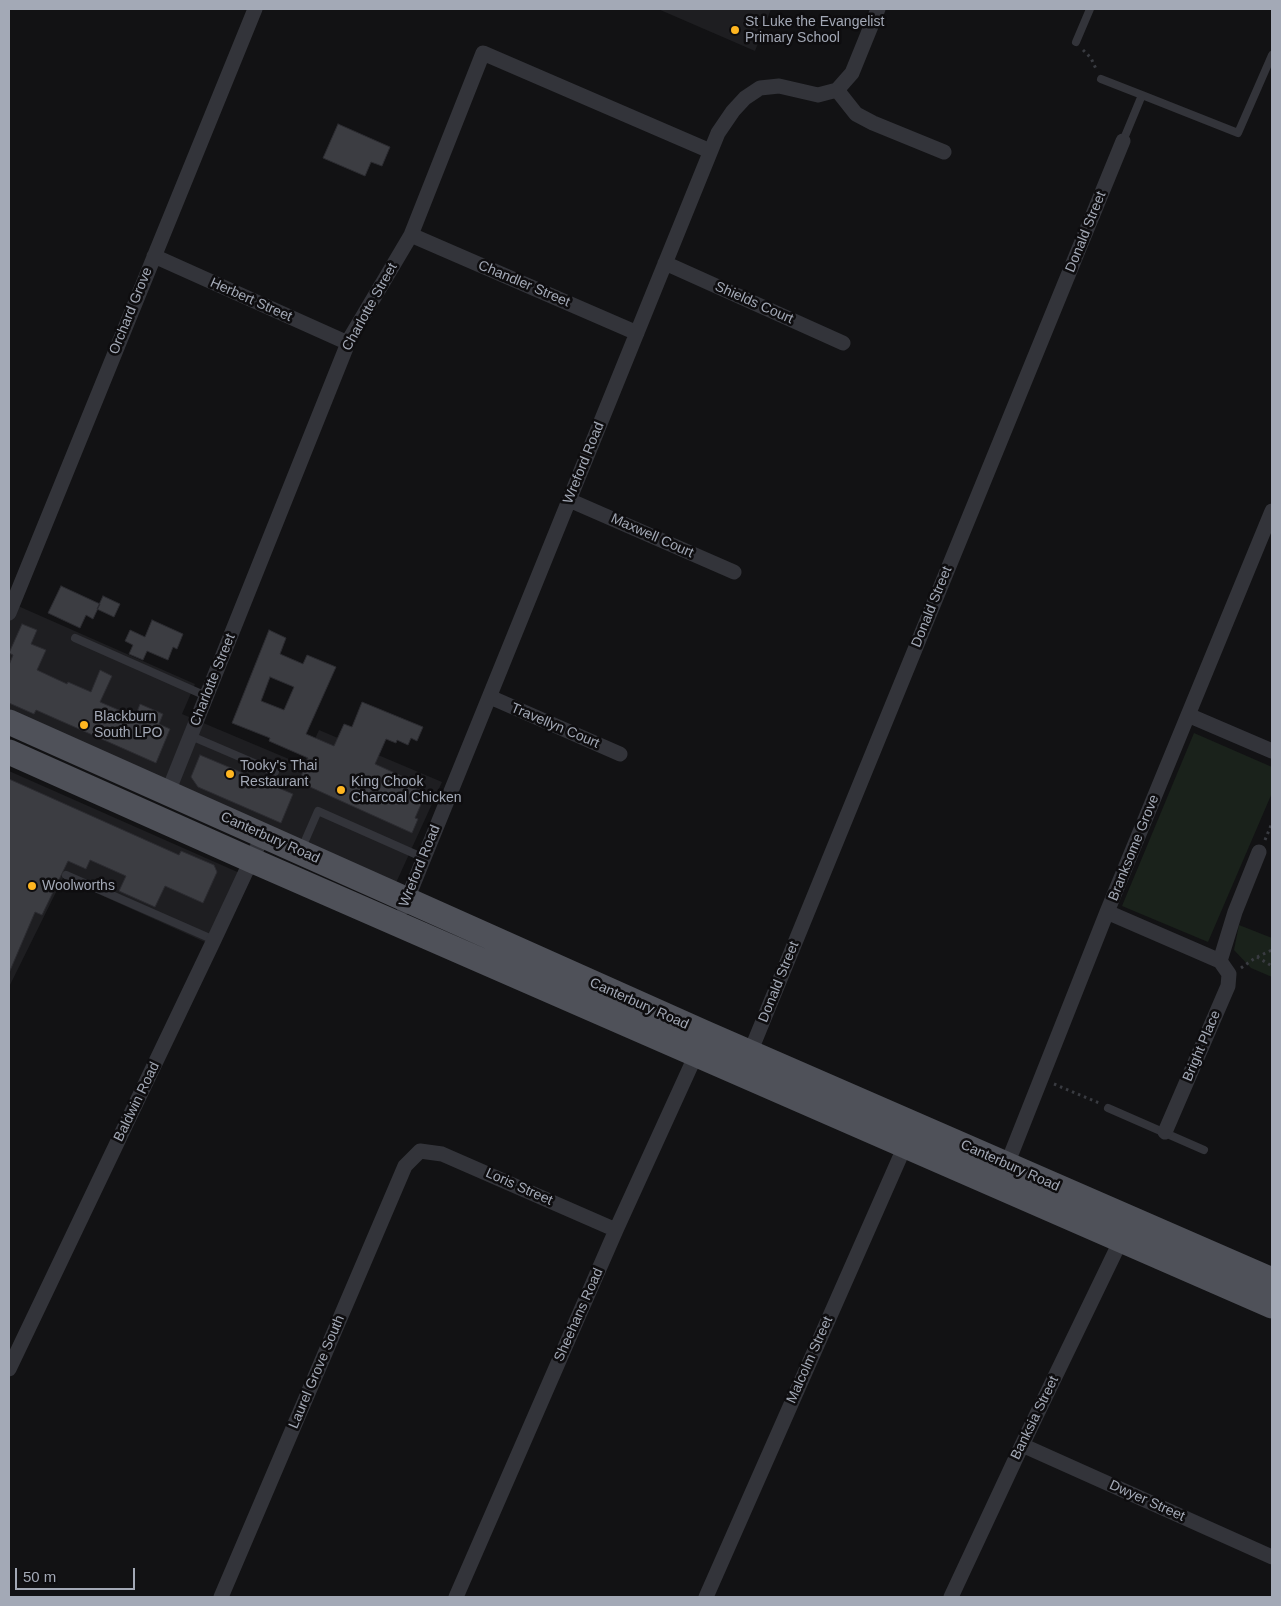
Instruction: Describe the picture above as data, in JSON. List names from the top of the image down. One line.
{"streets":{"main road":["Canterbury Road"],"street":["Donald Street","Chandler Street","Herbert Street","Shields Court","Charlotte Street","Orchard Grove","Wreford Road","Maxwell Court","Travellyn Court","Branksome Grove","Bright Place","Baldwin Road","Loris Street","Sheehans Road","Malcolm Street","Laurel Grove South","Banksia Street","Dwyer Street"]},"crossings":[["Donald Street","Canterbury Road"],["Chandler Street","Charlotte Street"],["Chandler Street","Wreford Road"],["Herbert Street","Charlotte Street"],["Herbert Street","Orchard Grove"],["Shields Court","Wreford Road"],["Charlotte Street","Wreford Road"],["Charlotte Street","Canterbury Road"],["Wreford Road","Maxwell Court"],["Wreford Road","Travellyn Court"],["Wreford Road","Canterbury Road"],["Canterbury Road","Branksome Grove"],["Canterbury Road","Baldwin Road"],["Canterbury Road","Sheehans Road"],["Canterbury Road","Malcolm Street"],["Canterbury Road","Banksia Street"],["Loris Street","Sheehans Road"],["Loris Street","Laurel Grove South"],["Banksia Street","Dwyer Street"]],"places":["St Luke the Evangelist Primary School","Blackburn South LPO","Tooky's Thai Restaurant","King Chook Charcoal Chicken","Woolworths"],"scale_bar":"50 m"}
